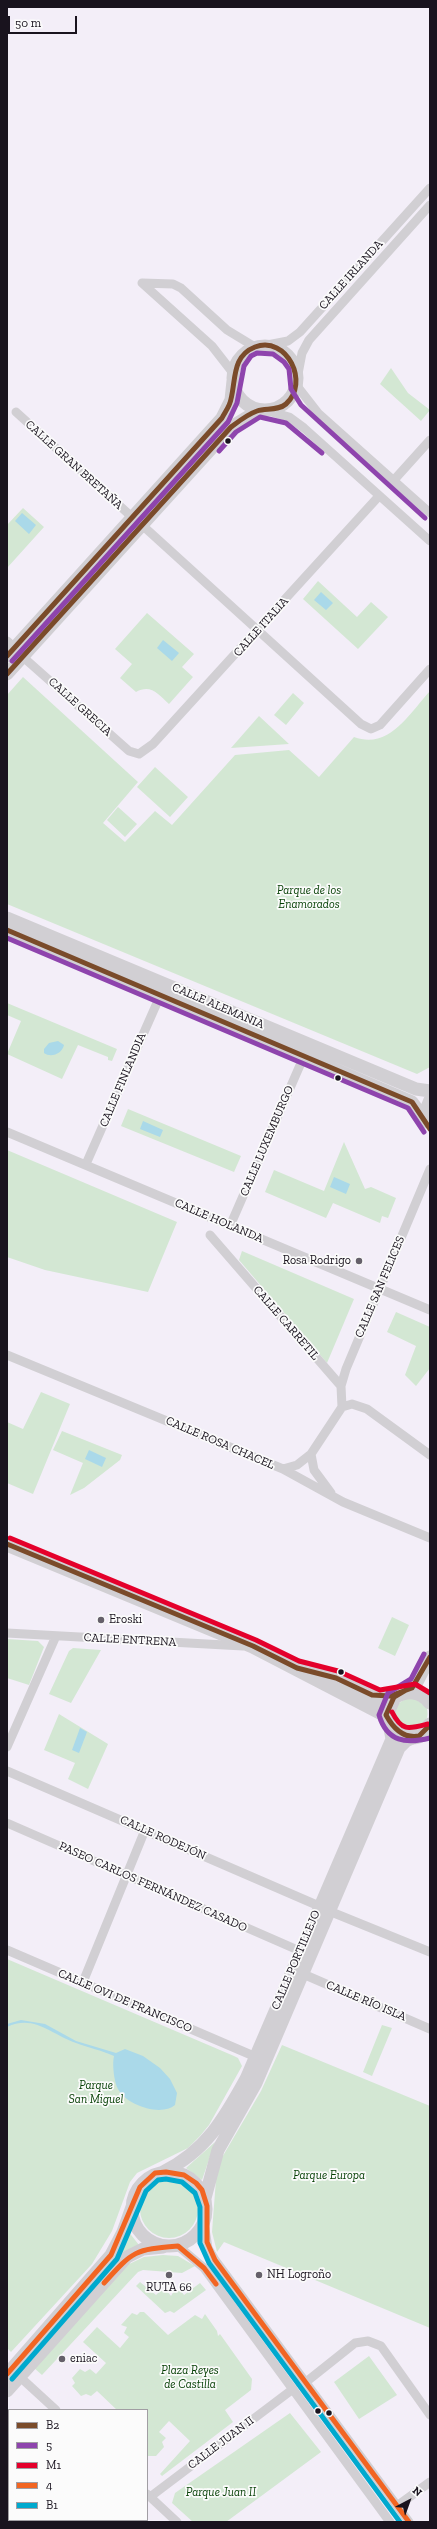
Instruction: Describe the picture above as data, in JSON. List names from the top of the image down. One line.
{"streets":{"main road":["CALLE ALEMANIA","CALLE PORTILLEJO"],"street":["CALLE IRLANDA","CALLE GRAN BRETAÑA","CALLE ITALIA","CALLE GRECIA","CALLE FINLANDIA","CALLE LUXEMBURGO","CALLE HOLANDA","CALLE SAN FELICES","CALLE CARRETIL","CALLE ROSA CHACEL","CALLE ENTRENA","CALLE RODEJÓN","PASEO CARLOS FERNÁNDEZ CASADO","CALLE OVI DE FRANCISCO","CALLE RÍO ISLA","CALLE JUAN II"]},"crossings":[["CALLE GRAN BRETAÑA","CALLE ITALIA"],["CALLE ITALIA","CALLE GRECIA"],["CALLE ALEMANIA","CALLE FINLANDIA"],["CALLE ALEMANIA","CALLE LUXEMBURGO"],["CALLE FINLANDIA","CALLE HOLANDA"],["CALLE LUXEMBURGO","CALLE HOLANDA"],["CALLE HOLANDA","CALLE SAN FELICES"],["CALLE SAN FELICES","CALLE CARRETIL"],["CALLE RODEJÓN","CALLE PORTILLEJO"],["PASEO CARLOS FERNÁNDEZ CASADO","CALLE PORTILLEJO"],["CALLE PORTILLEJO","CALLE OVI DE FRANCISCO"],["CALLE PORTILLEJO","CALLE RÍO ISLA"]],"parks":["Parque de los Enamorados","Parque San Miguel","Parque Europa","Plaza Reyes de Castilla","Parque Juan II"],"places":["Rosa Rodrigo","Eroski","RUTA 66","NH Logroño","eniac"],"lines":["transit line B2","transit line 5","transit line M1","transit line 4","transit line B1"],"legend":["B2","5","M1","4","B1"],"scale_bar":"50 m","north":"top right"}
